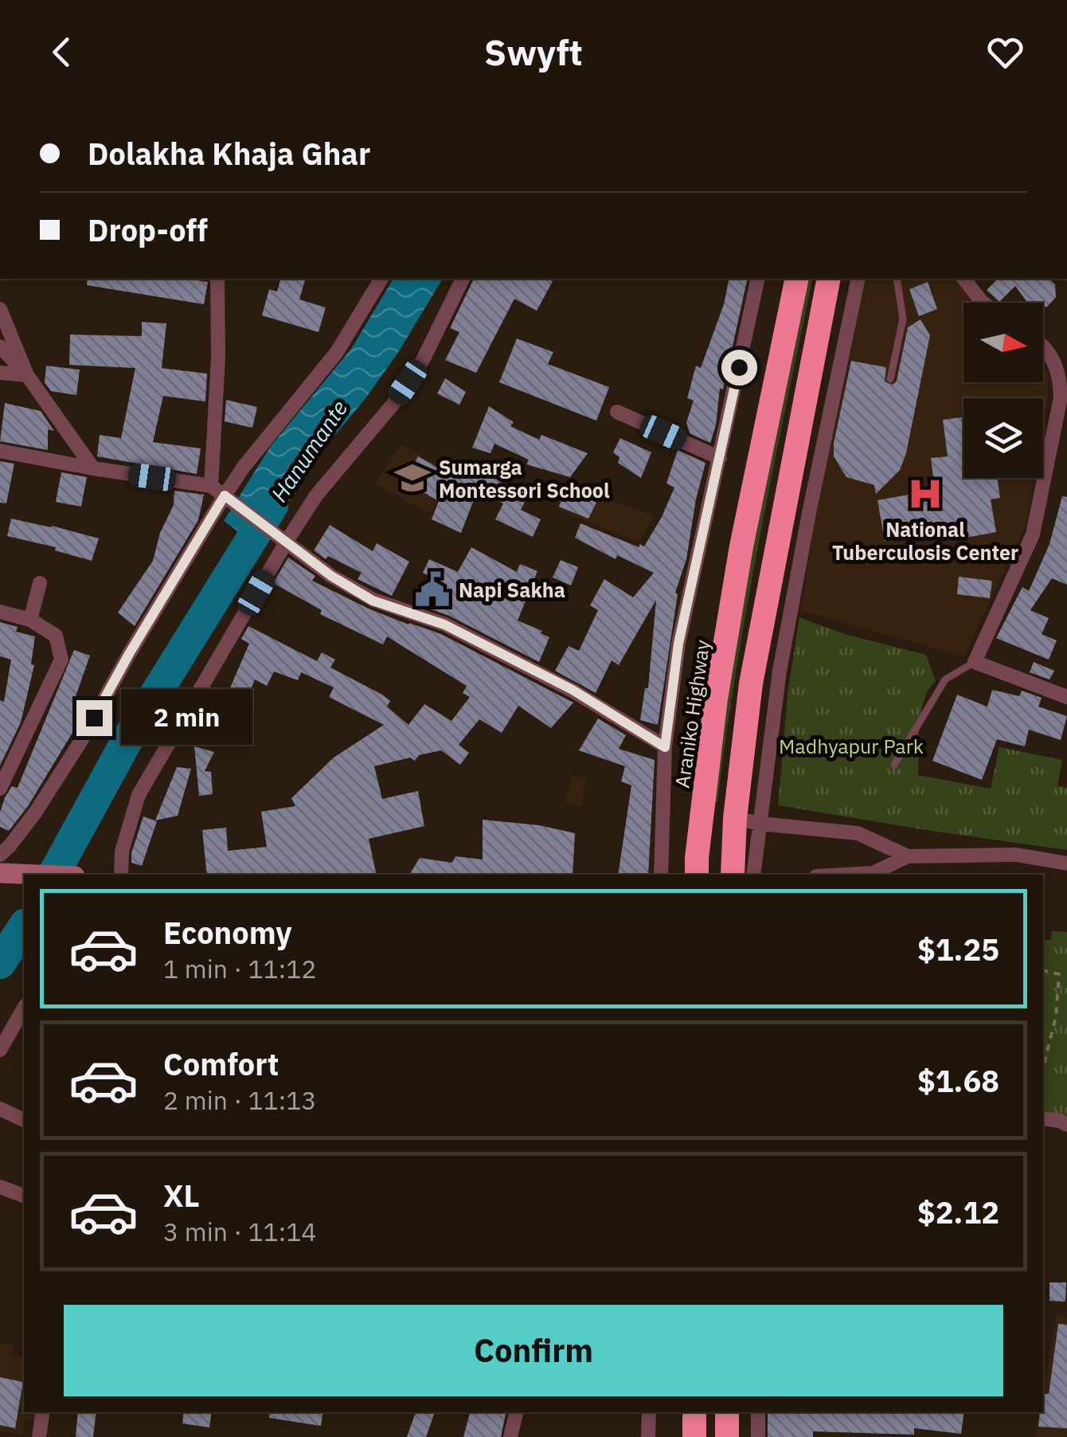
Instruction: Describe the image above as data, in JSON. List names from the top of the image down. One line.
{"streets":{"highway":["Araniko Highway"]},"water":["Hanumante"],"parks":["Madhyapur Park"],"places":{"school or university":["Sumarga Montessori School"],"hospital":["National Tuberculosis Center"],"public building":["Napi Sakha"]},"north":"right","page":{"header":"Swyft","banner":["Dolakha Khaja Ghar","Drop-off"],"bubble":"2 min","list":[{"name":"Economy","note":"1 min · 11:12","value":"$1.25"},{"name":"Comfort","note":"2 min · 11:13","value":"$1.68"},{"name":"XL","note":"3 min · 11:14","value":"$2.12"}],"buttons":"Confirm"}}
